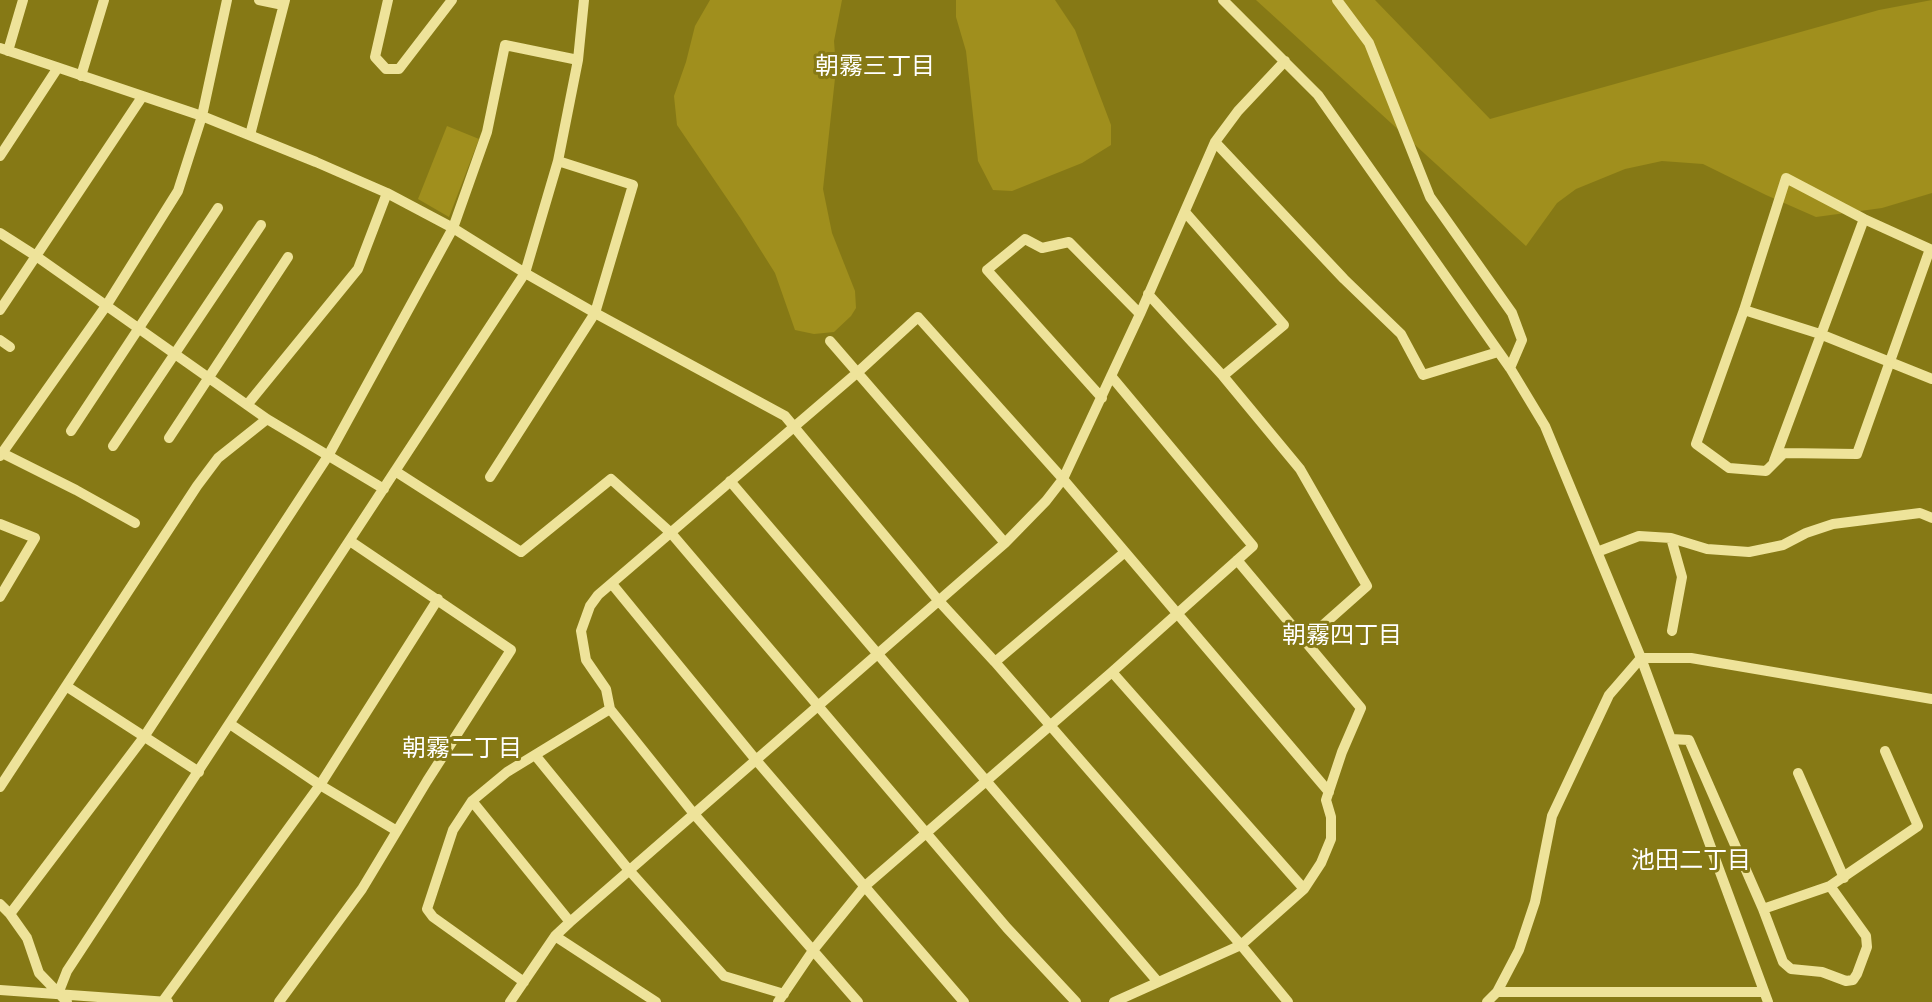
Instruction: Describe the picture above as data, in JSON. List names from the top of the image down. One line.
{"districts":["朝霧三丁目","朝霧四丁目","朝霧二丁目","池田二丁目"]}
